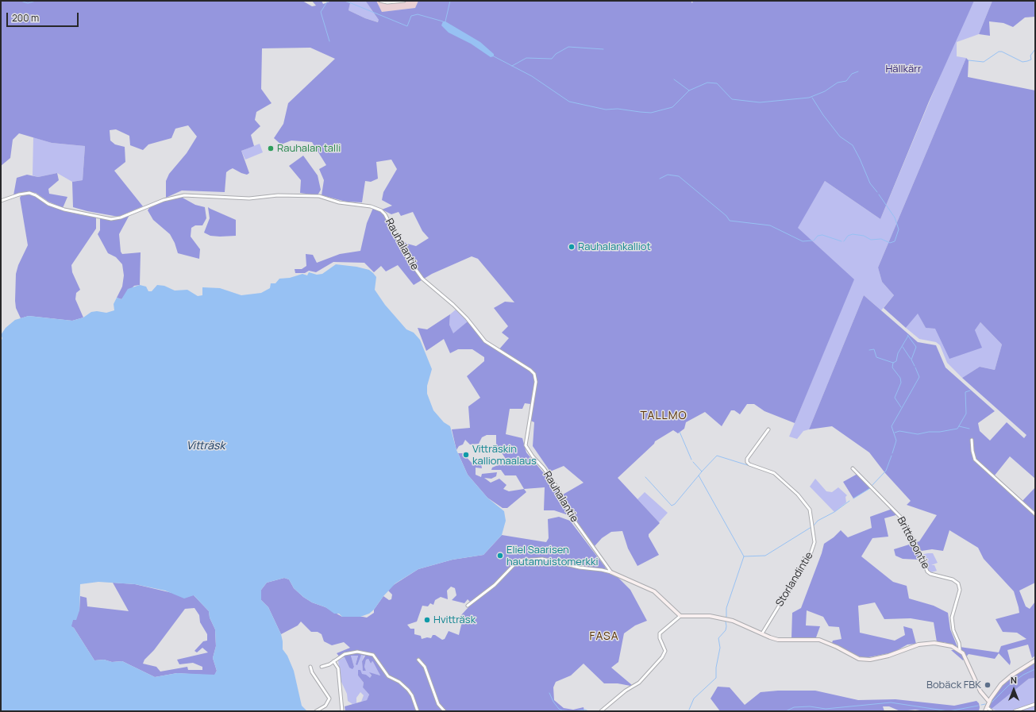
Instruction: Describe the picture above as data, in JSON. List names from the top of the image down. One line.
{"streets":{"street":["Rauhalantie","Brittebontie","Storlandintie"]},"districts":["TALLMO","FASA"],"water":["Vitträsk"],"parks":["Hällkärr"],"places":["Rauhalan talli","Rauhalankalliot","Vitträskin kalliomaalaus","Eliel Saarisen hautamuistomerkki","Hvitträsk","Bobäck FBK"],"scale_bar":"200 m","north":"top"}
